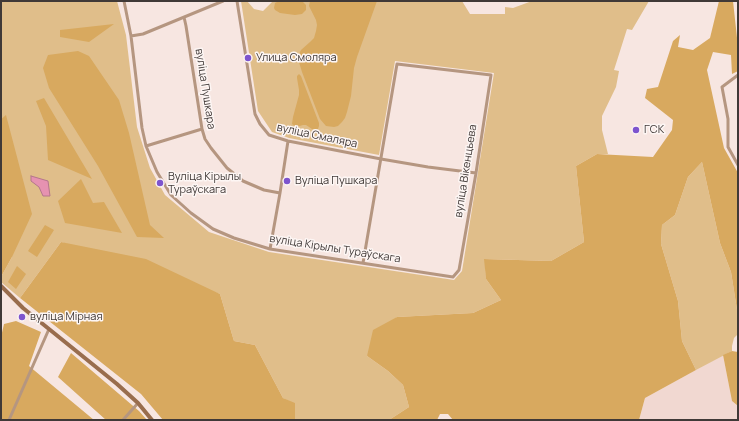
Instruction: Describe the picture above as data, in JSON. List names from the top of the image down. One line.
{"streets":{"street":["вуліца Пушкара","вуліца Смаляра","вуліца Вікенцьева","вуліца Кірылы Тураўскага"]},"crossings":[["вуліца Смаляра","вуліца Вікенцьева"],["вуліца Вікенцьева","вуліца Кірылы Тураўскага"]],"places":["Улица Смоляра","ГСК","Вуліца Пушкара","Вуліца Кірылы Тураўскага","вуліца Мірная"]}
